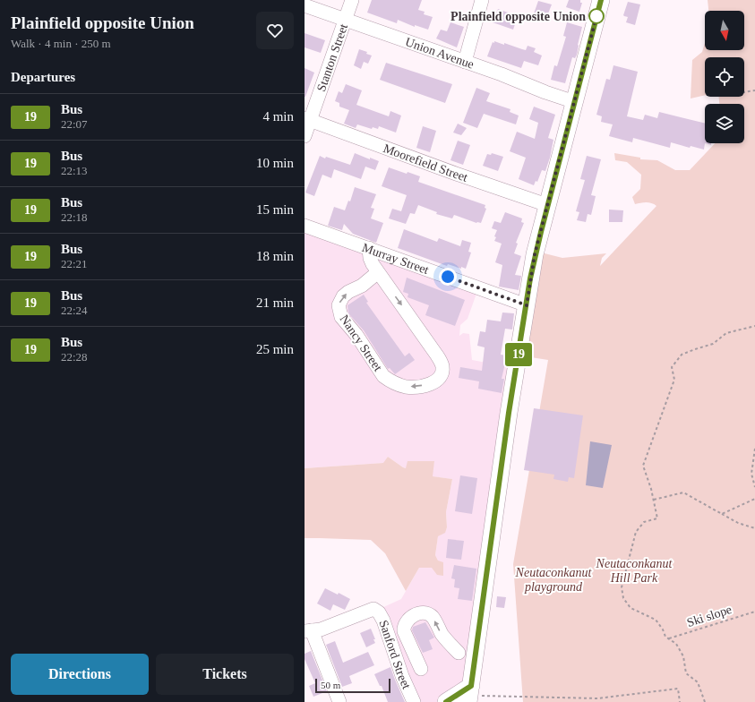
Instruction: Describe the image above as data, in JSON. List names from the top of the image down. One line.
{"streets":{"street":["Union Avenue","Stanton Street","Moorefield Street","Murray Street","Nancy Street","Sanford Street"],"path":["Ski slope"]},"crossings":[["Union Avenue","Stanton Street"],["Stanton Street","Moorefield Street"],["Murray Street","Nancy Street"]],"parks":["Neutaconkanut Hill Park","Neutaconkanut playground"],"places":["Plainfield opposite Union"],"lines":["bus line 19"],"scale_bar":"50 m","north":"bottom","page":{"heading":[["Plainfield opposite Union","Walk · 4 min · 250 m"],"Departures"],"on_map":"19","list":[{"mark":"19","name":"Bus","note":"22:07","value":"4 min"},{"mark":"19","name":"Bus","note":"22:13","value":"10 min"},{"mark":"19","name":"Bus","note":"22:18","value":"15 min"},{"mark":"19","name":"Bus","note":"22:21","value":"18 min"},{"mark":"19","name":"Bus","note":"22:24","value":"21 min"},{"mark":"19","name":"Bus","note":"22:28","value":"25 min"}],"buttons":["Directions","Tickets"],"scale":"50 m"}}
